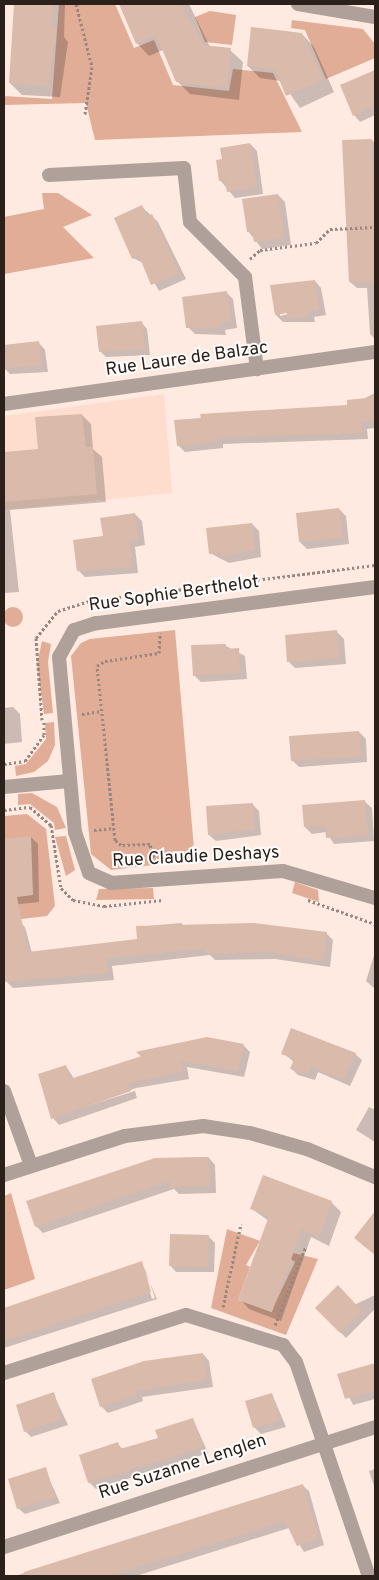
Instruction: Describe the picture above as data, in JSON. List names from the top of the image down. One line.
{"streets":{"street":["Rue Laure de Balzac","Rue Sophie Berthelot","Rue Claudie Deshays","Rue Suzanne Lenglen"]},"crossings":[["Rue Sophie Berthelot","Rue Claudie Deshays"]]}
